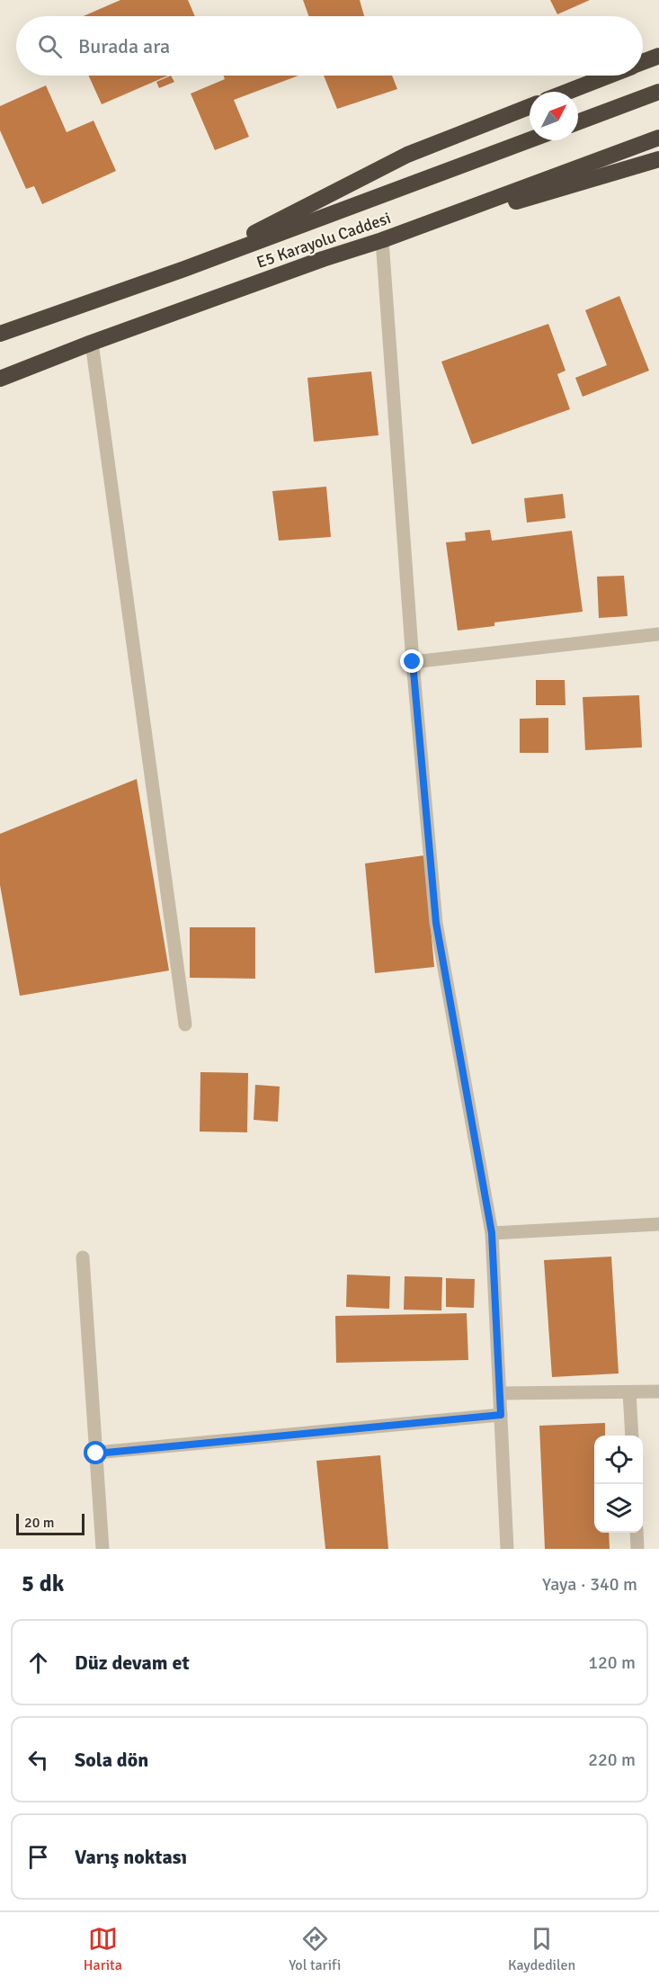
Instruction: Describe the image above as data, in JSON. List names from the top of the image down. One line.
{"streets":{"highway":["E5 Karayolu Caddesi"]},"scale_bar":"20 m","north":"top right","page":{"search":"Burada ara","scale":"20 m","heading":["5 dk","Yaya · 340 m"],"list":[["Düz devam et","120 m"],["Sola dön","220 m"],"Varış noktası"],"nav":["Harita","Yol tarifi","Kaydedilen"]}}
